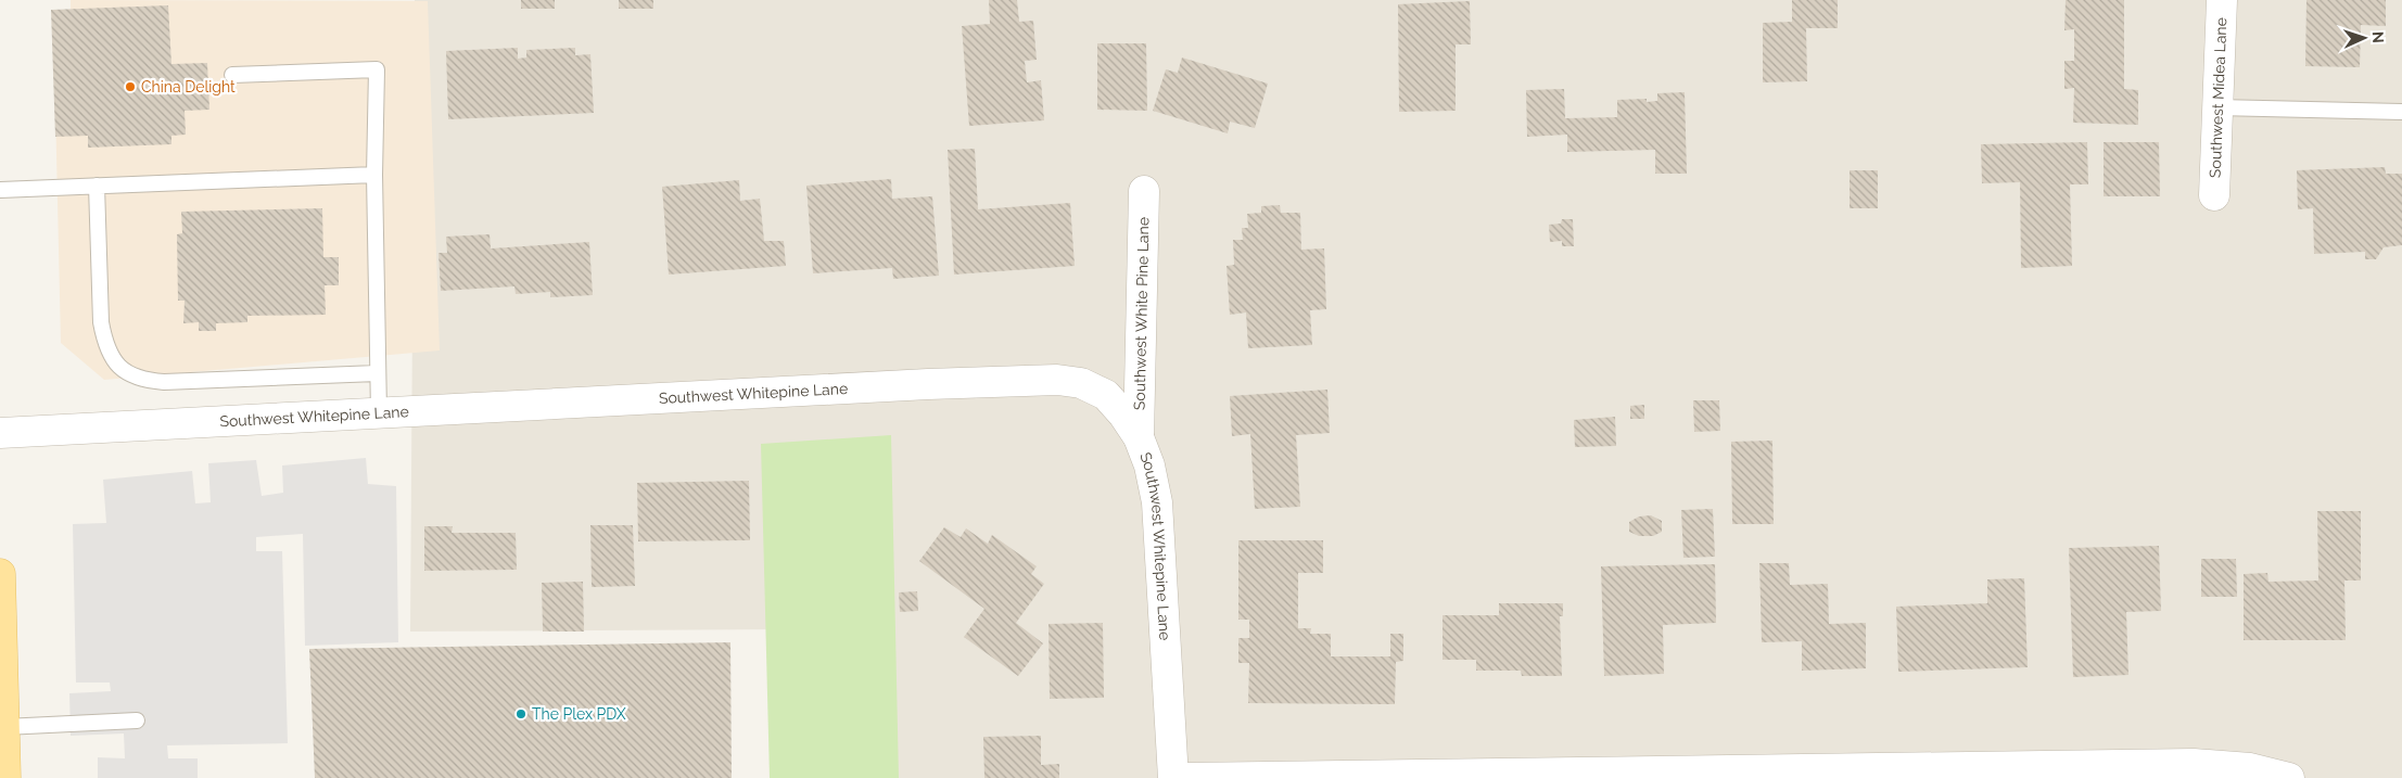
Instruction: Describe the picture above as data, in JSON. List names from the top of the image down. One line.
{"streets":{"street":["Southwest Midea Lane","Southwest White Pine Lane","Southwest Whitepine Lane"]},"crossings":[["Southwest White Pine Lane","Southwest Whitepine Lane"]],"places":["China Delight","The Plex PDX"],"north":"right"}
